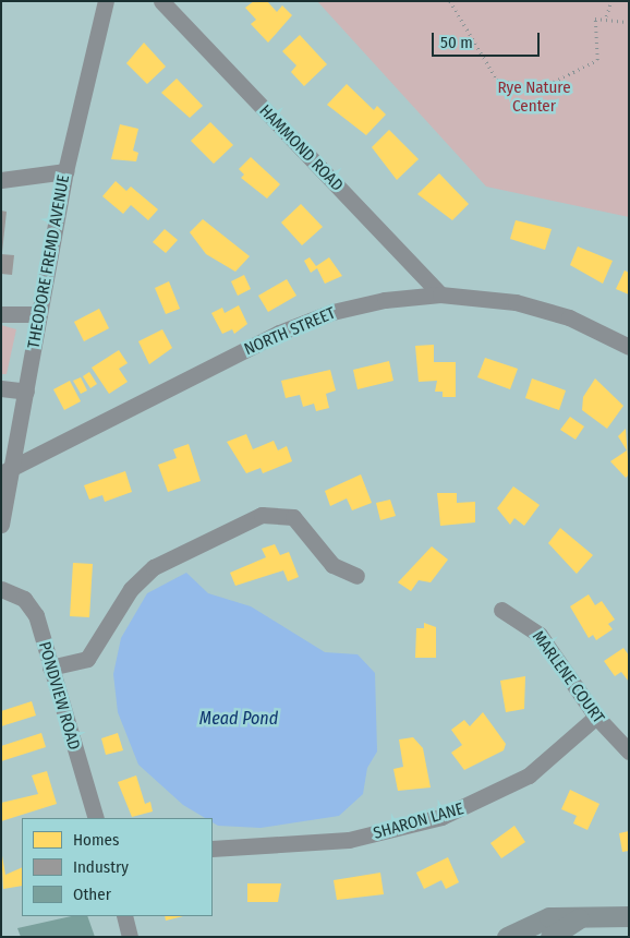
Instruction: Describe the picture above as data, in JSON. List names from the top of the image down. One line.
{"streets":{"street":["HAMMOND ROAD","THEODORE FREMD AVENUE","NORTH STREET","MARLENE COURT","PONDVIEW ROAD","SHARON LANE"]},"crossings":[["HAMMOND ROAD","NORTH STREET"],["THEODORE FREMD AVENUE","NORTH STREET"],["MARLENE COURT","SHARON LANE"]],"water":["Mead Pond"],"parks":["Rye Nature Center"],"legend":["Homes","Industry","Other"],"scale_bar":"50 m"}
